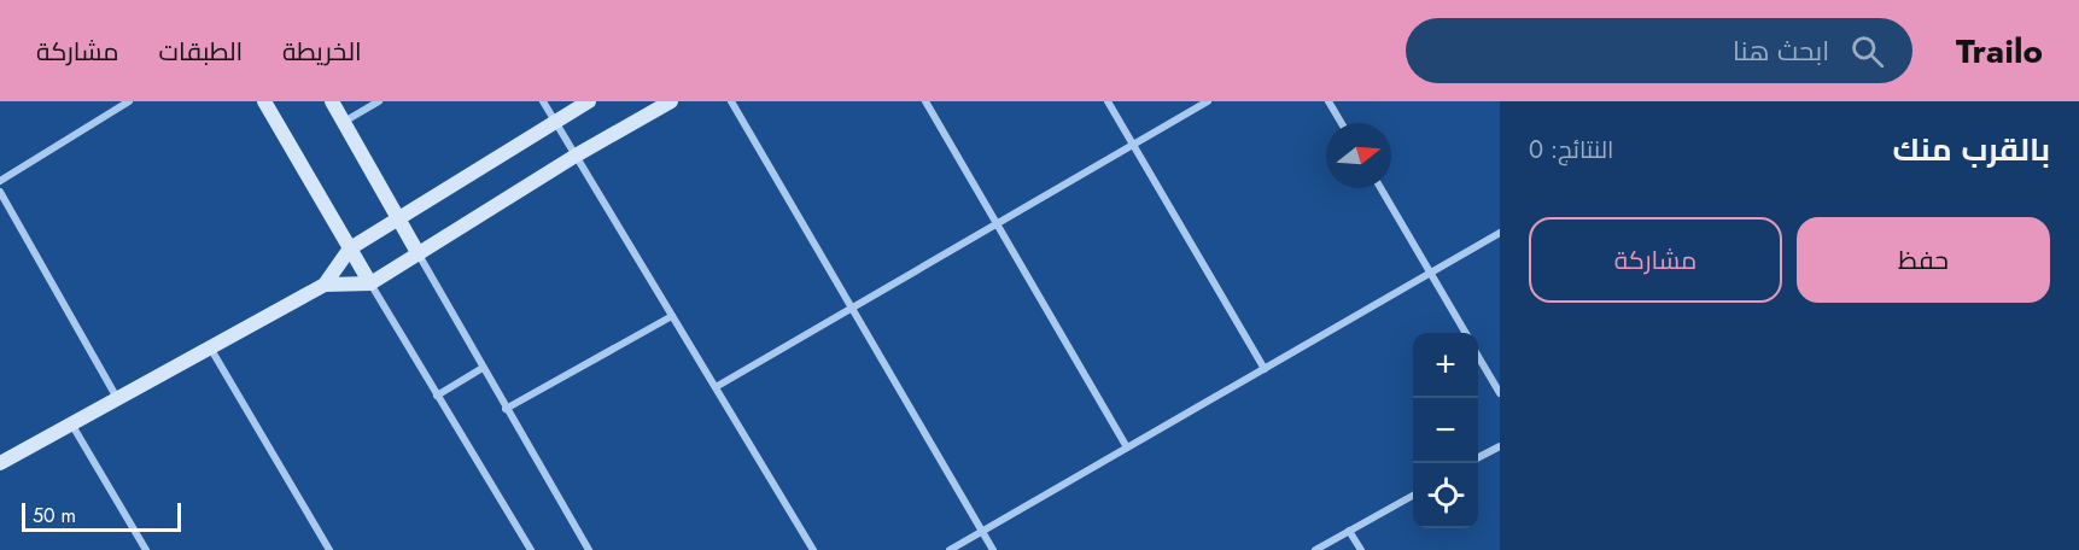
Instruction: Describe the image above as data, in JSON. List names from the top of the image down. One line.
{"scale_bar":"50 m","north":"right","page":{"header":"Trailo","search":"ابحث هنا","nav":["الخريطة","الطبقات","مشاركة"],"heading":["بالقرب منك","النتائج: 0"],"buttons":["حفظ","مشاركة"],"map_buttons":["+","−"],"scale":"50 m"}}
